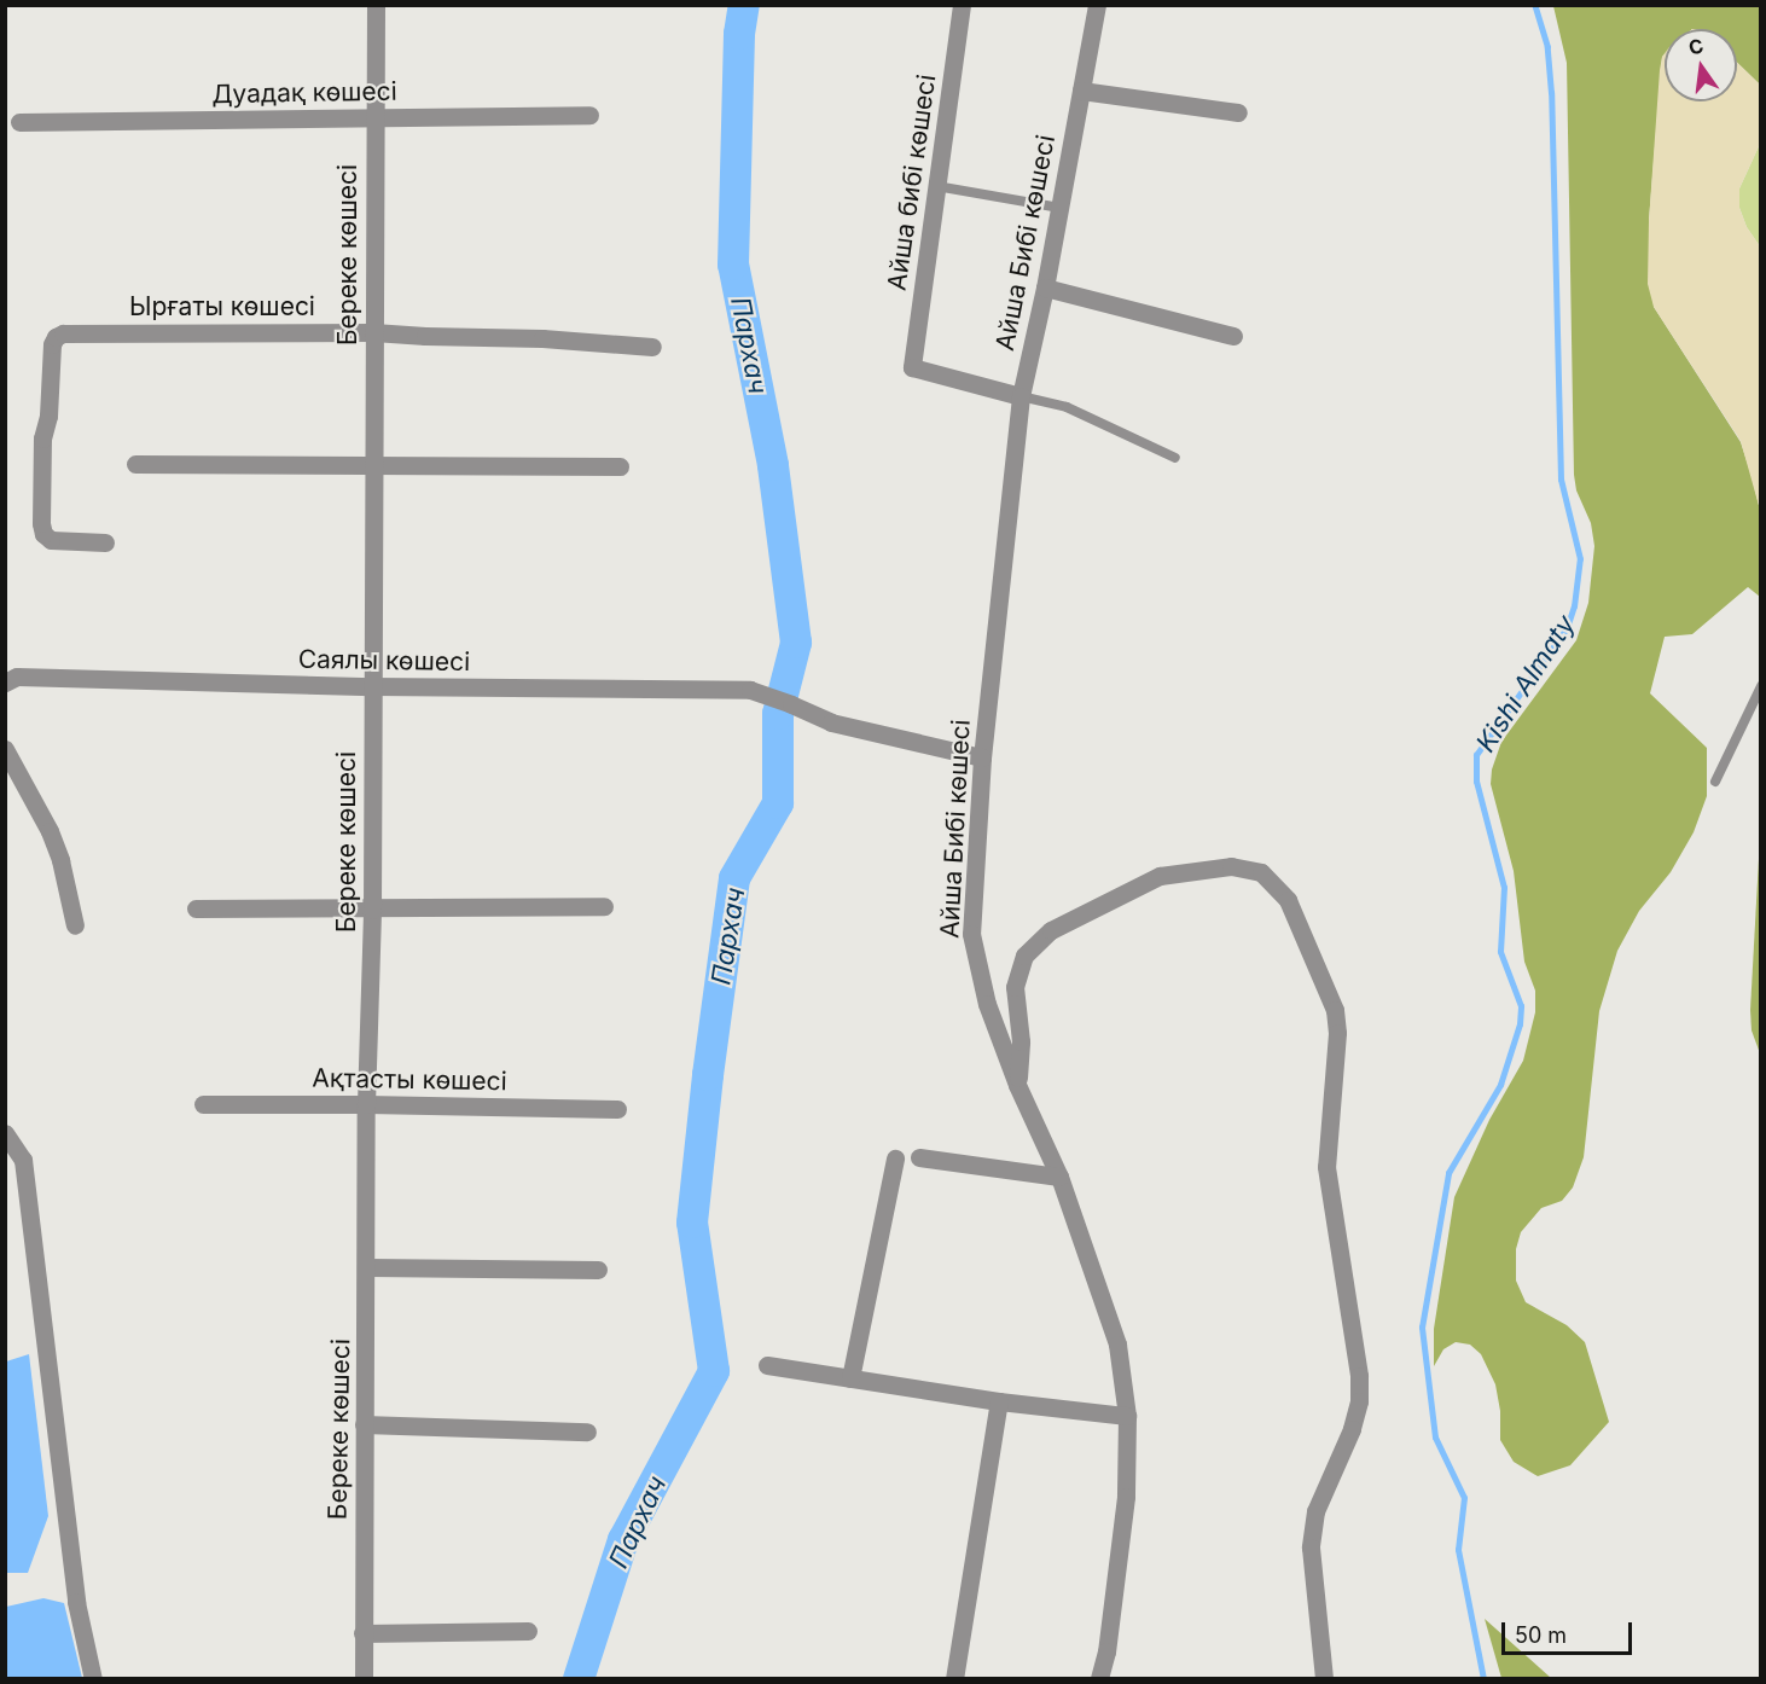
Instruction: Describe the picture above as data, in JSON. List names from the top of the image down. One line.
{"streets":{"street":["Дуадақ көшесі","Айша бибі көшесі","Айша Бибі көшесі","Береке көшесі","Ырғаты көшесі","Саялы көшесі","Ақтасты көшесі"]},"crossings":[["Дуадақ көшесі","Береке көшесі"],["Айша бибі көшесі","Айша Бибі көшесі"],["Айша Бибі көшесі","Саялы көшесі"],["Береке көшесі","Ырғаты көшесі"],["Береке көшесі","Саялы көшесі"],["Береке көшесі","Ақтасты көшесі"]],"water":["Пархач","Kіshі Almaty"],"scale_bar":"50 m","north":"top"}
